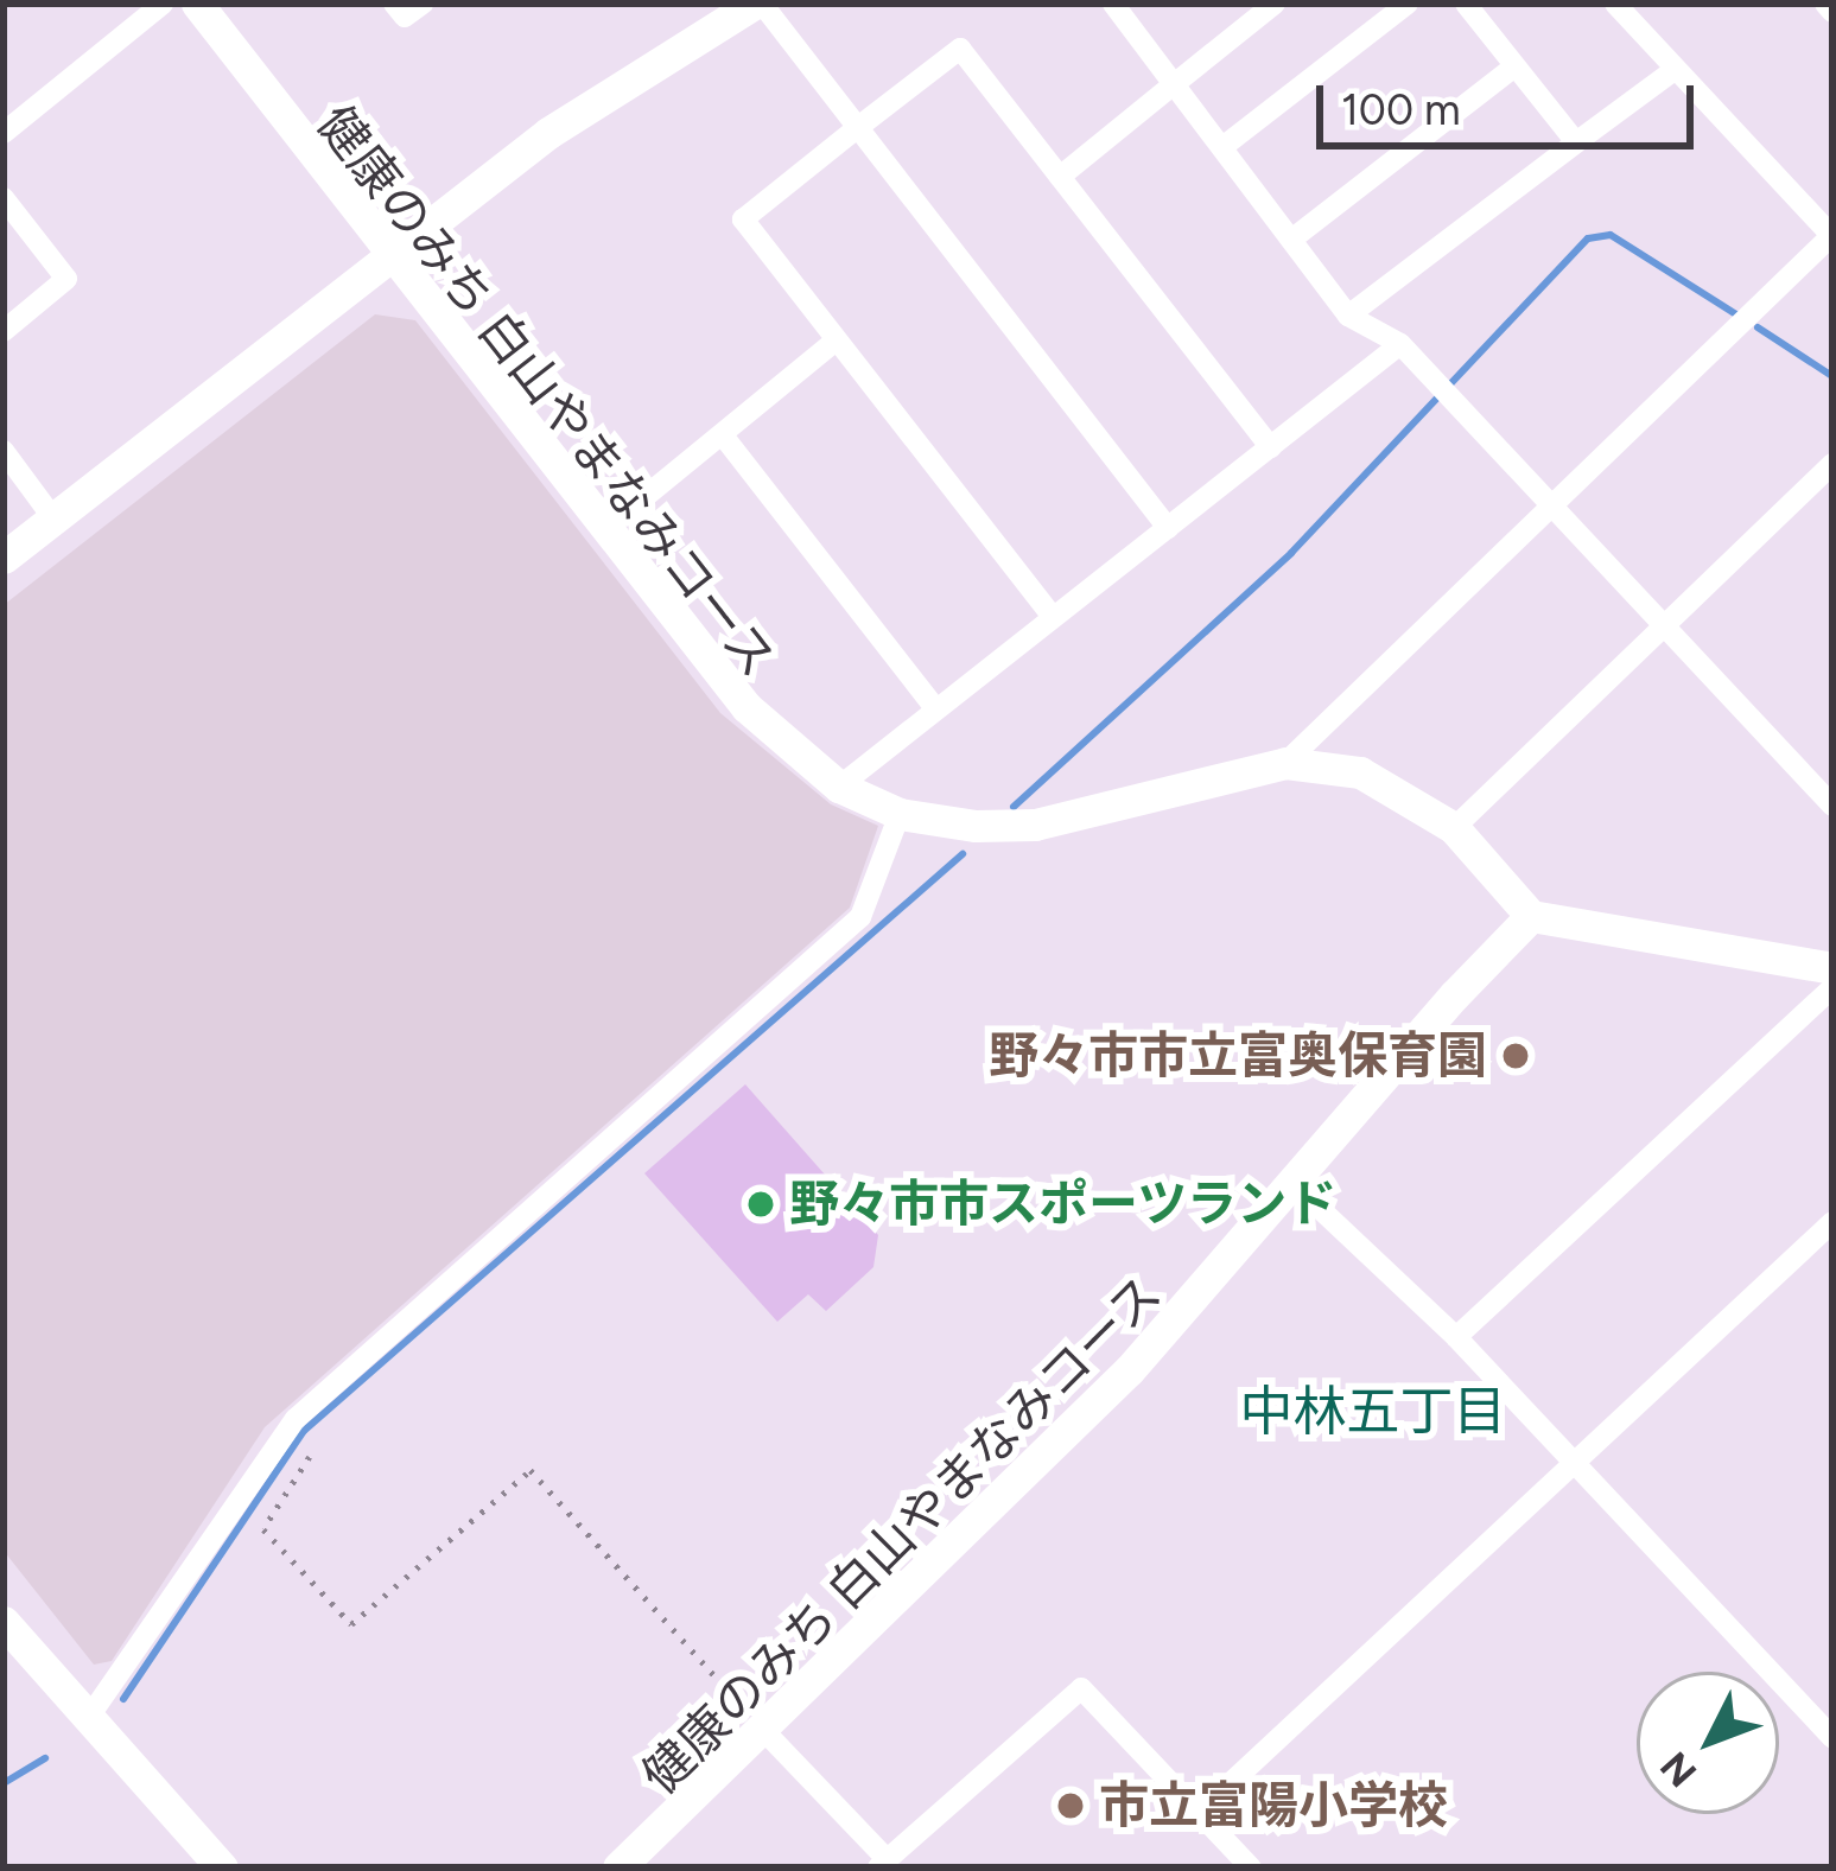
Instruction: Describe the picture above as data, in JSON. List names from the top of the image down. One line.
{"districts":["中林五丁目"],"places":["野々市市立富奥保育園","野々市市スポーツランド","市立富陽小学校"],"scale_bar":"100 m","north":"bottom left"}
